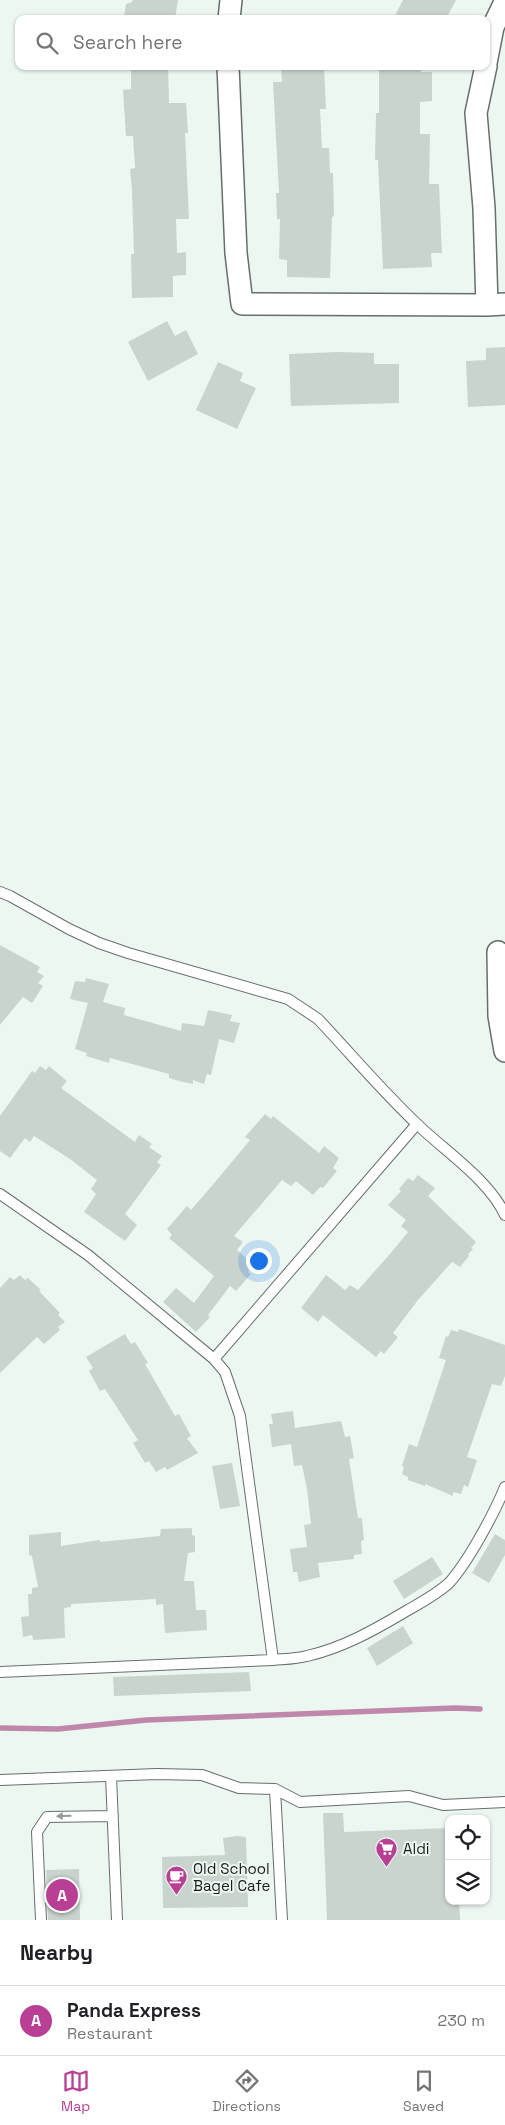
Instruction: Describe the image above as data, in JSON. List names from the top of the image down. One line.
{"places":{"supermarket":["Aldi"],"cafe":["Old School Bagel Cafe"]},"page":{"search":"Search here","pins":"A","heading":"Nearby","list":[{"mark":"A","name":"Panda Express","note":"Restaurant","value":"230 m"}],"nav":["Map","Directions","Saved"]}}
